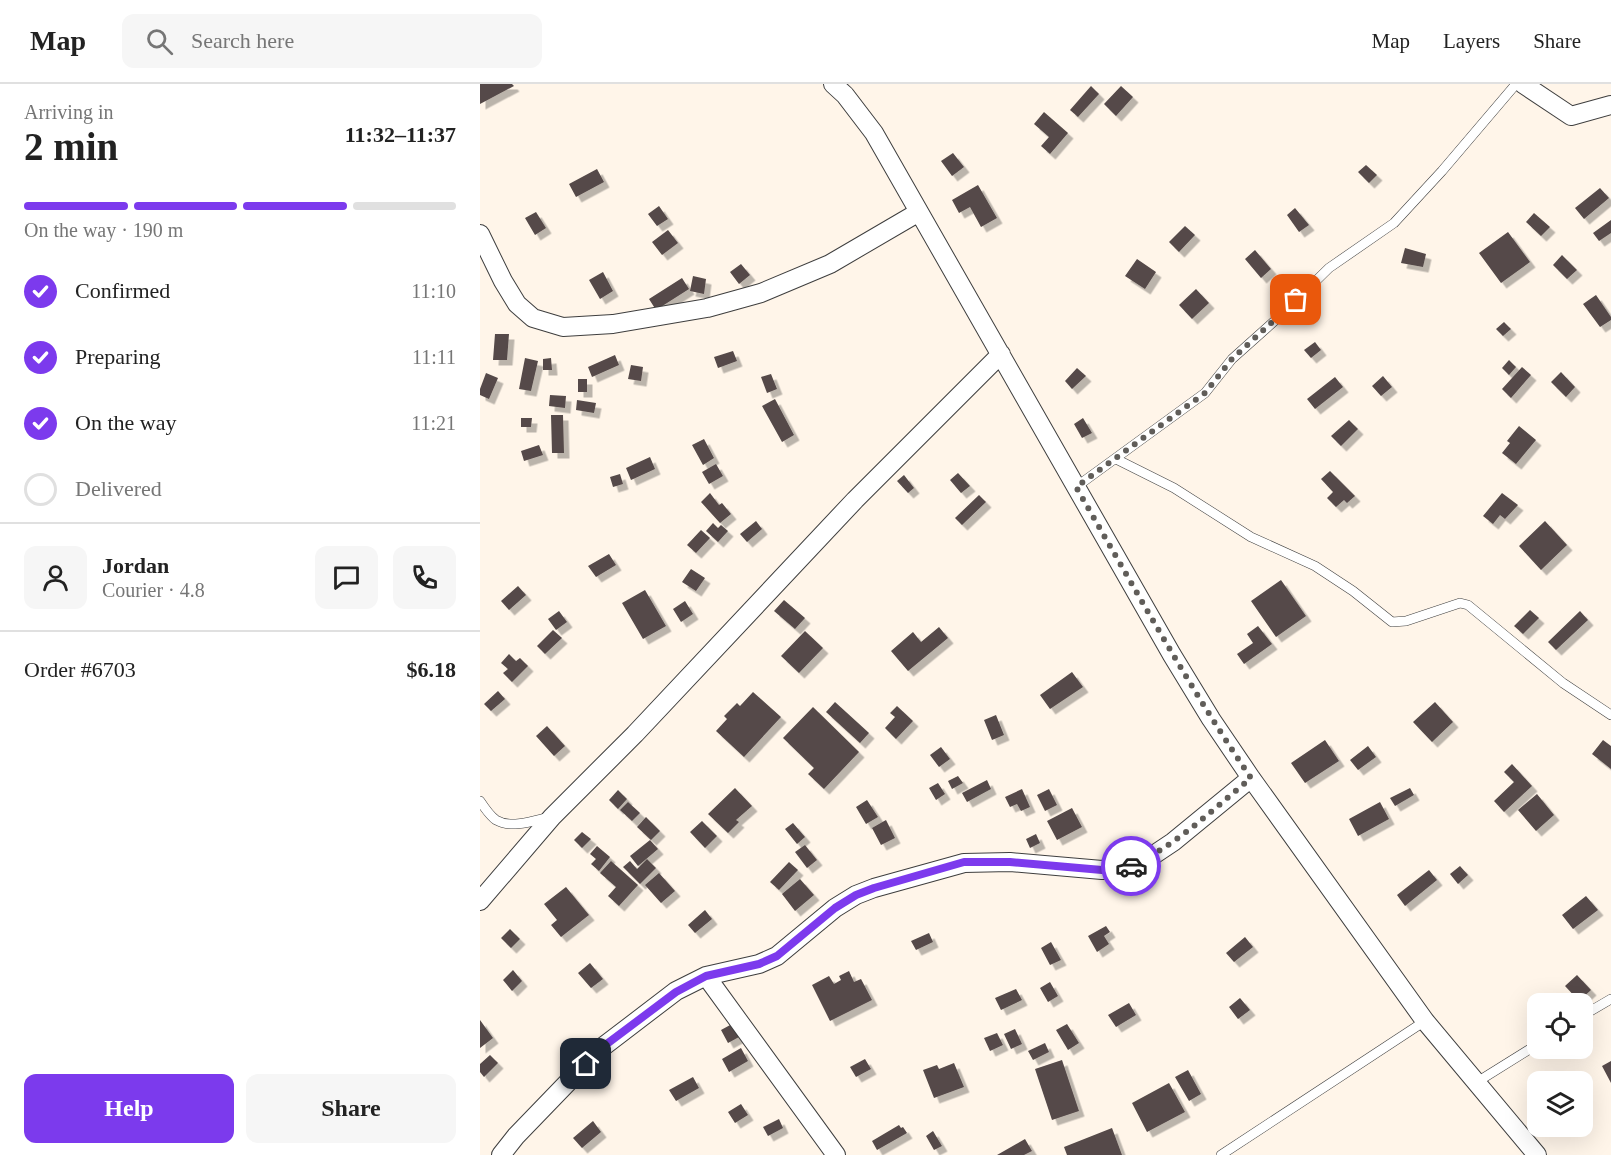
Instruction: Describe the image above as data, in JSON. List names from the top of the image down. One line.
{"page":{"header":"Map","search":"Search here","nav":["Map","Layers","Share"],"heading":["2 min","Arriving in","11:32–11:37"],"panel":["Jordan","Courier · 4.8","Order #6703","$6.18"],"bar":"On the way · 190 m","list":[["Confirmed","11:10"],["Preparing","11:11"],["On the way","11:21"],"Delivered"],"buttons":["Help","Share"]}}
